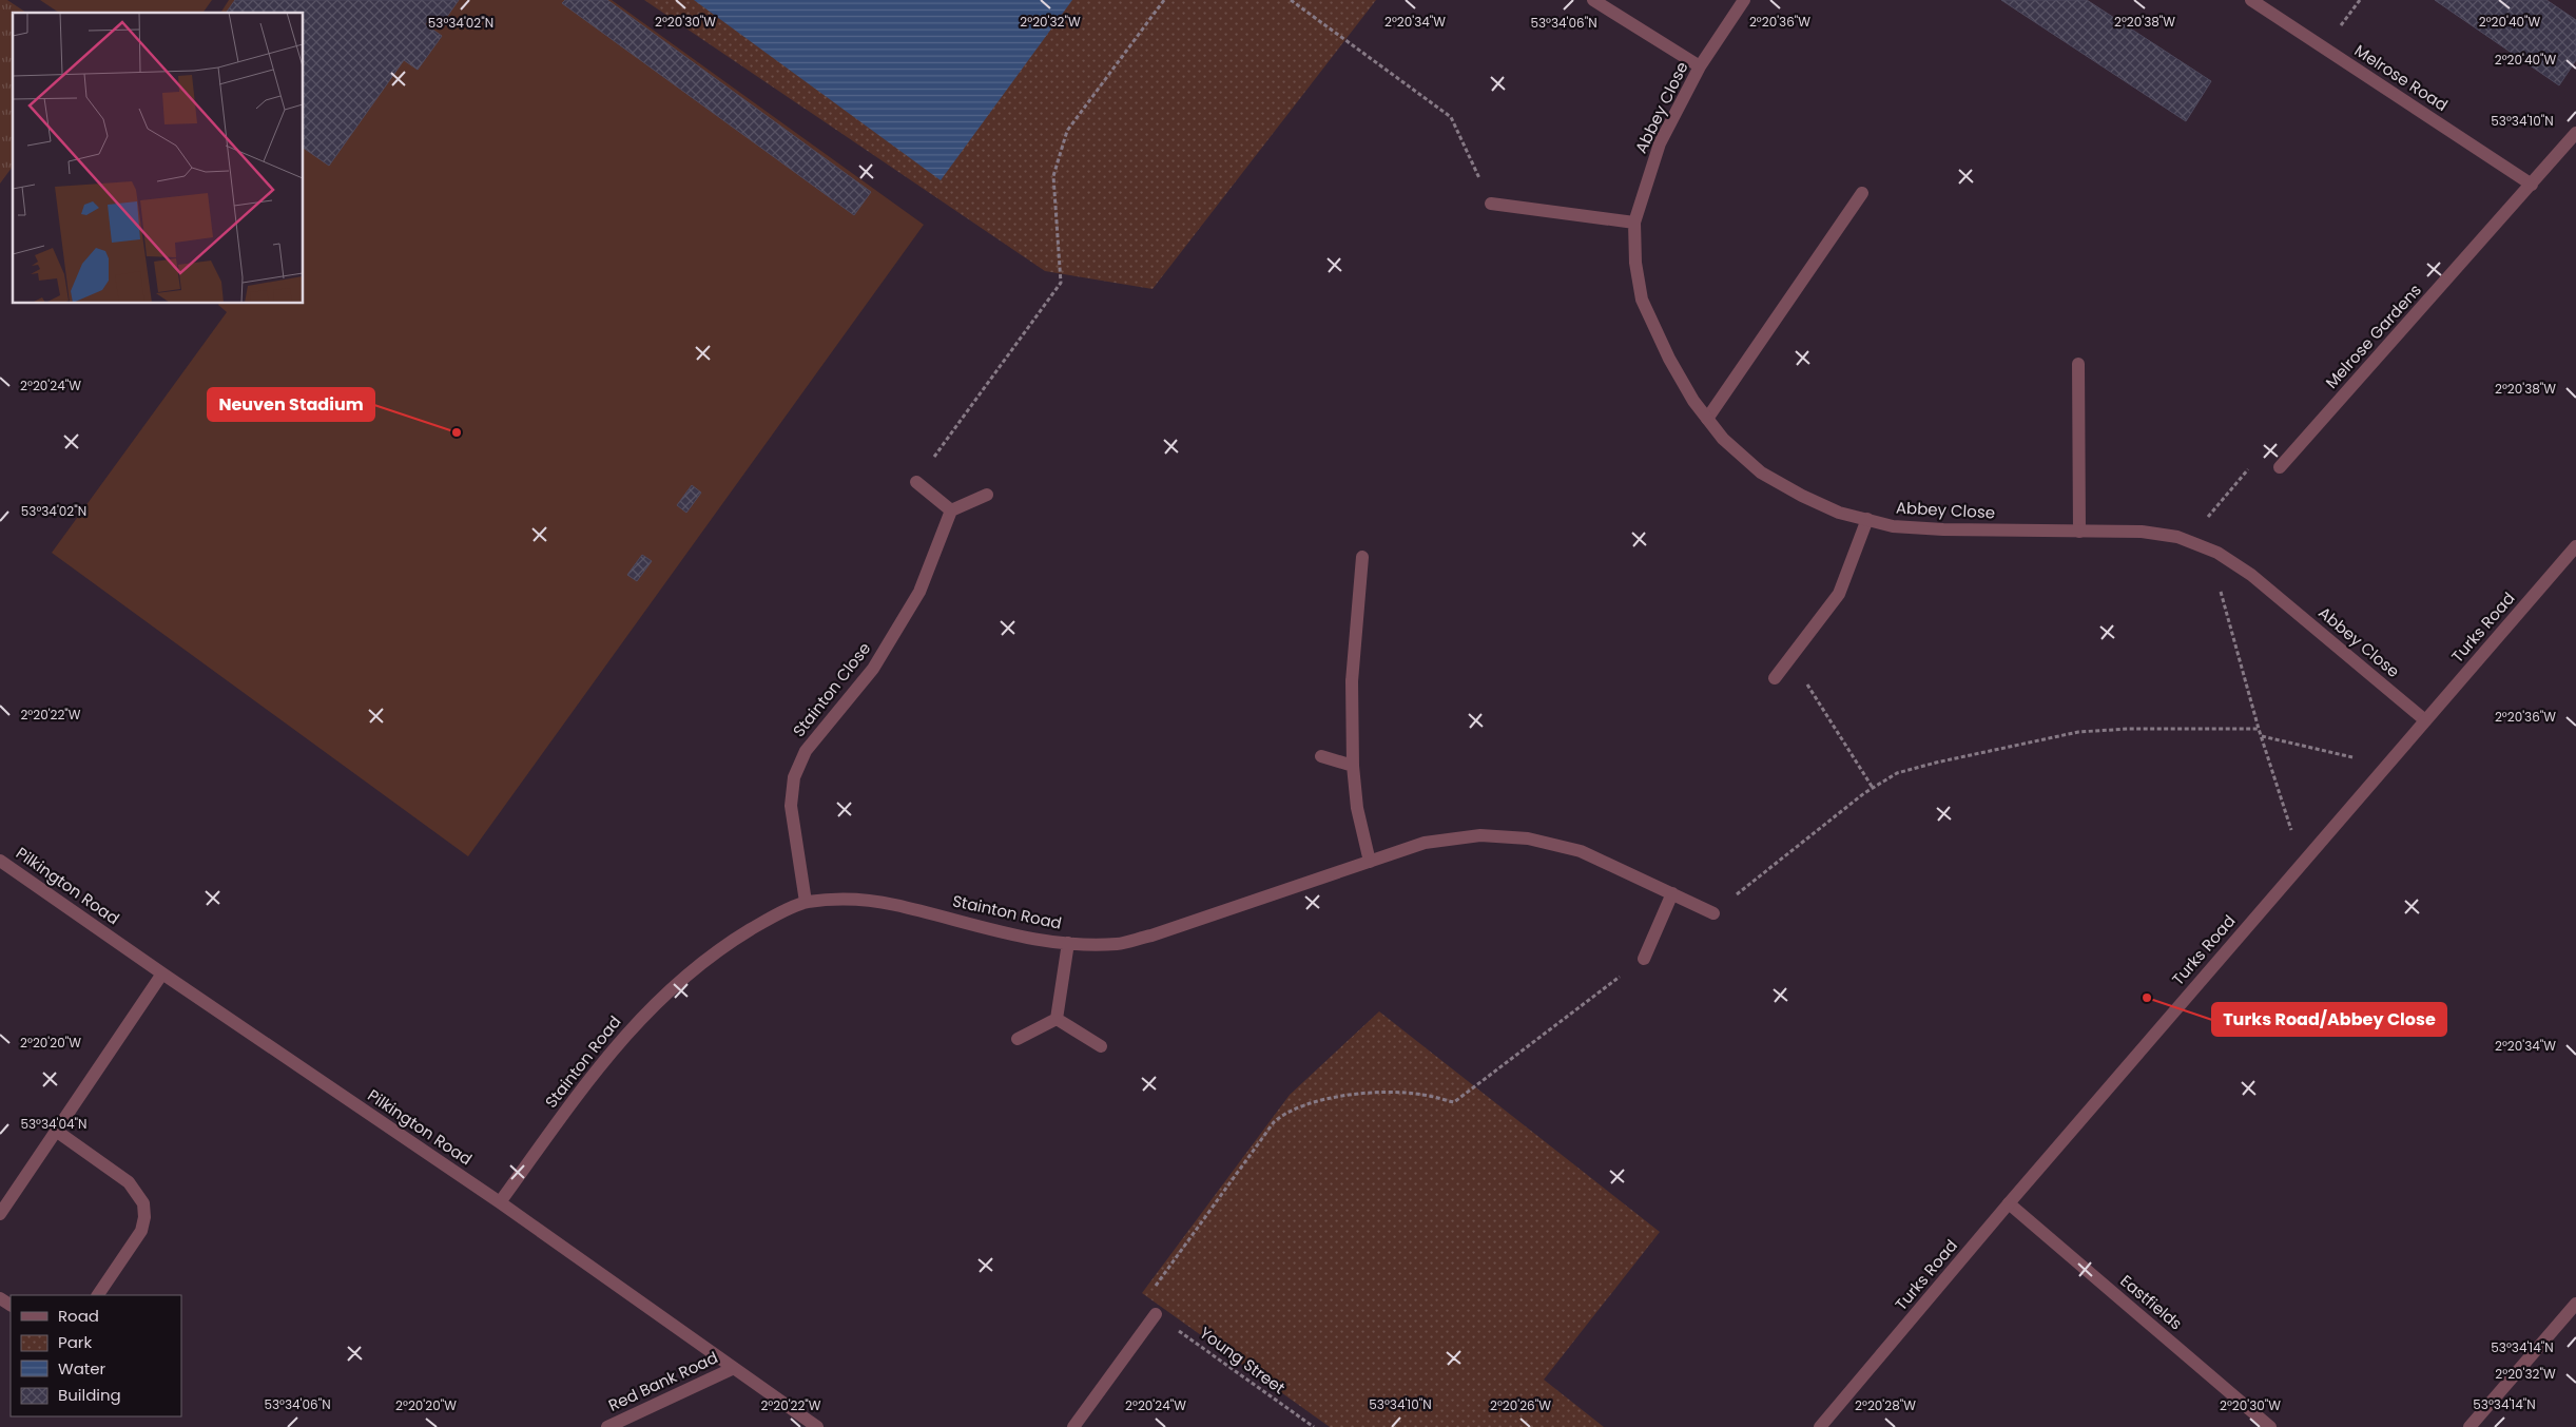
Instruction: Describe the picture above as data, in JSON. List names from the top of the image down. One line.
{"streets":{"street":["Melrose Road","Abbey Close","Melrose Gardens","Turks Road","Stainton Close","Pilkington Road","Stainton Road","Eastfields","Red Bank Road"],"path":["Young Street"]},"crossings":[["Melrose Road","Melrose Gardens"],["Abbey Close","Turks Road"],["Turks Road","Eastfields"],["Stainton Close","Stainton Road"],["Pilkington Road","Stainton Road"],["Pilkington Road","Red Bank Road"]],"places":["Neuven Stadium","Turks Road/Abbey Close"],"legend":["Road","Park","Water","Building"],"coordinates":["2°20'40\"W","2°20'30\"W","2°20'32\"W","2°20'34\"W","2°20'36\"W","2°20'38\"W","53°34'02\"N","53°34'06\"N","53°34'10\"N","2°20'24\"W","2°20'22\"W","2°20'20\"W","53°34'04\"N","53°34'14\"N","2°20'26\"W","2°20'28\"W"]}
